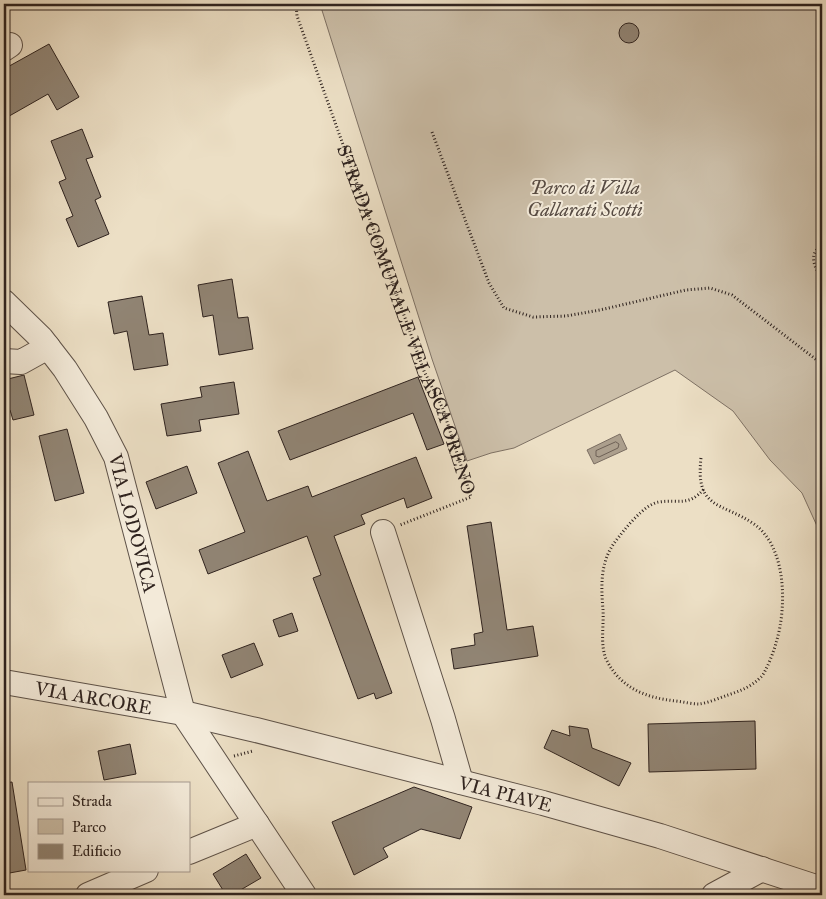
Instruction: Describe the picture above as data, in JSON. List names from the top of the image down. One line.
{"streets":{"street":["VIA LODOVICA","VIA ARCORE","VIA PIAVE"],"path":["STRADA COMUNALE VELASCA ORENO"]},"crossings":[["VIA LODOVICA","VIA ARCORE"],["VIA LODOVICA","VIA PIAVE"],["VIA ARCORE","VIA PIAVE"]],"parks":["Parco di Villa Gallarati Scotti"],"legend":["Strada","Parco","Edificio"]}
